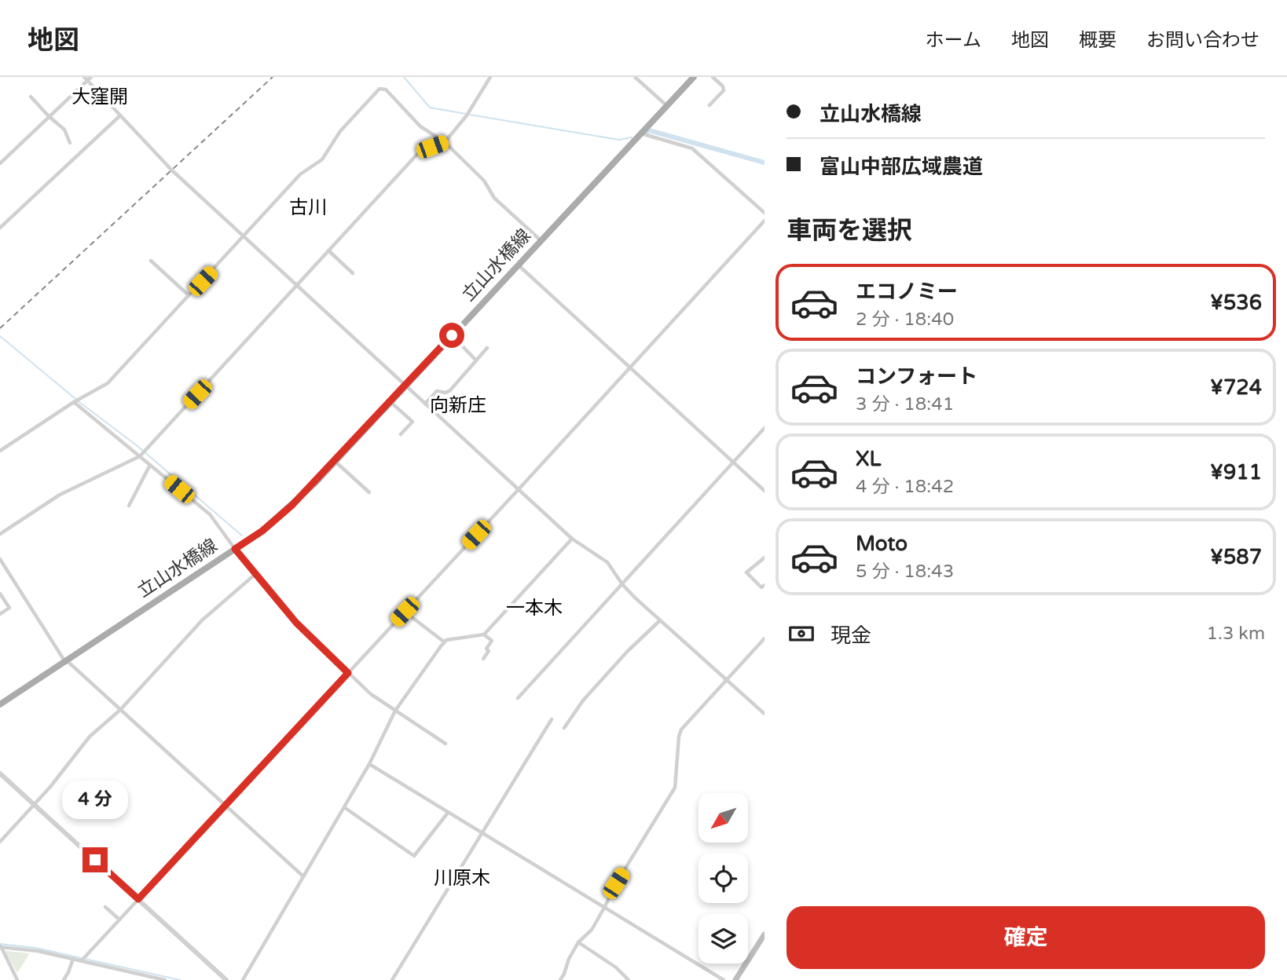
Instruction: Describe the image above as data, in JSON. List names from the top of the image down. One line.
{"streets":{"main road":["立山水橋線"]},"districts":["大窪開","古川","向新庄","一本木","川原木"],"north":"bottom left","page":{"header":"地図","nav":["ホーム","地図","概要","お問い合わせ"],"banner":["立山水橋線","富山中部広域農道"],"heading":"車両を選択","list":[{"name":"エコノミー","note":"2 分 · 18:40","value":"¥536"},{"name":"コンフォート","note":"3 分 · 18:41","value":"¥724"},{"name":"XL","note":"4 分 · 18:42","value":"¥911"},{"name":"Moto","note":"5 分 · 18:43","value":"¥587"}],"pay":["現金","1.3 km"],"bubble":"4 分","buttons":"確定"}}
